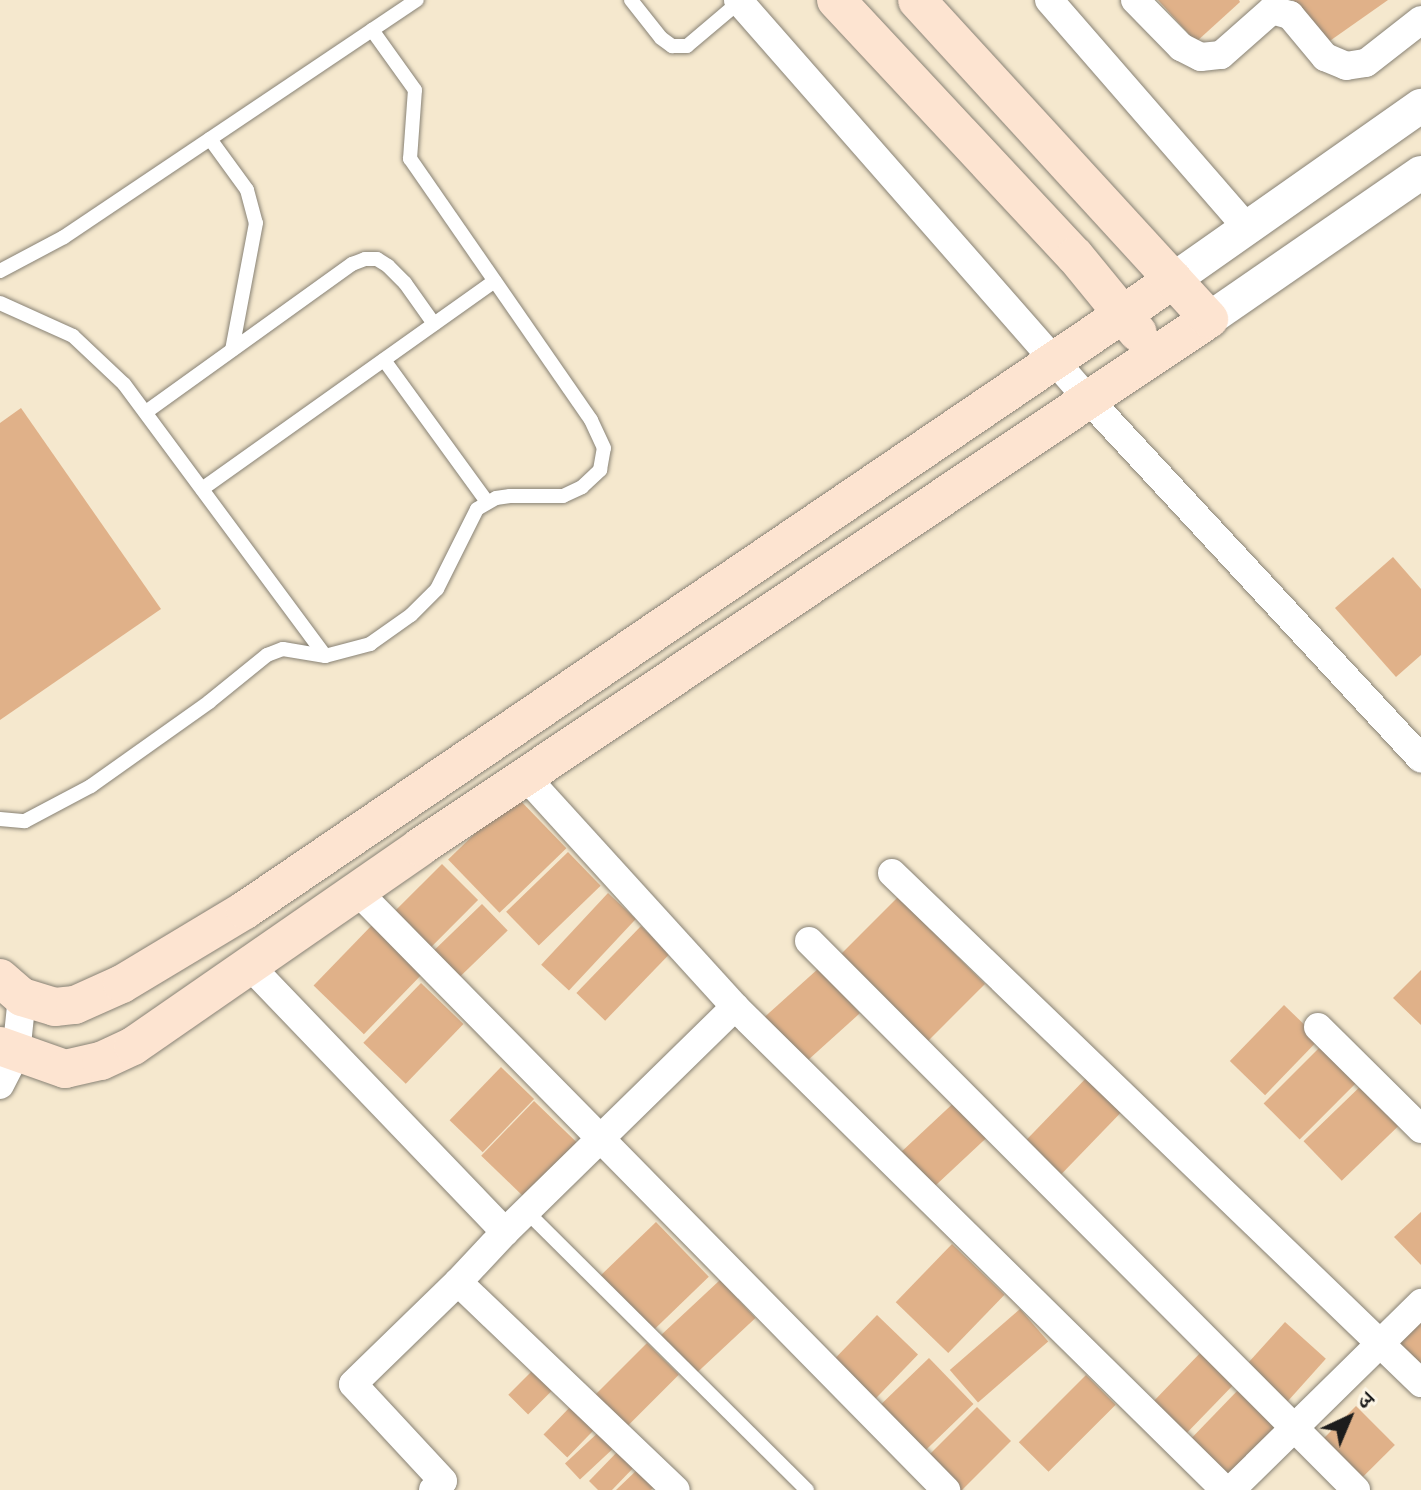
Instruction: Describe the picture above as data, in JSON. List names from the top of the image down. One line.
{"north":"top right"}
